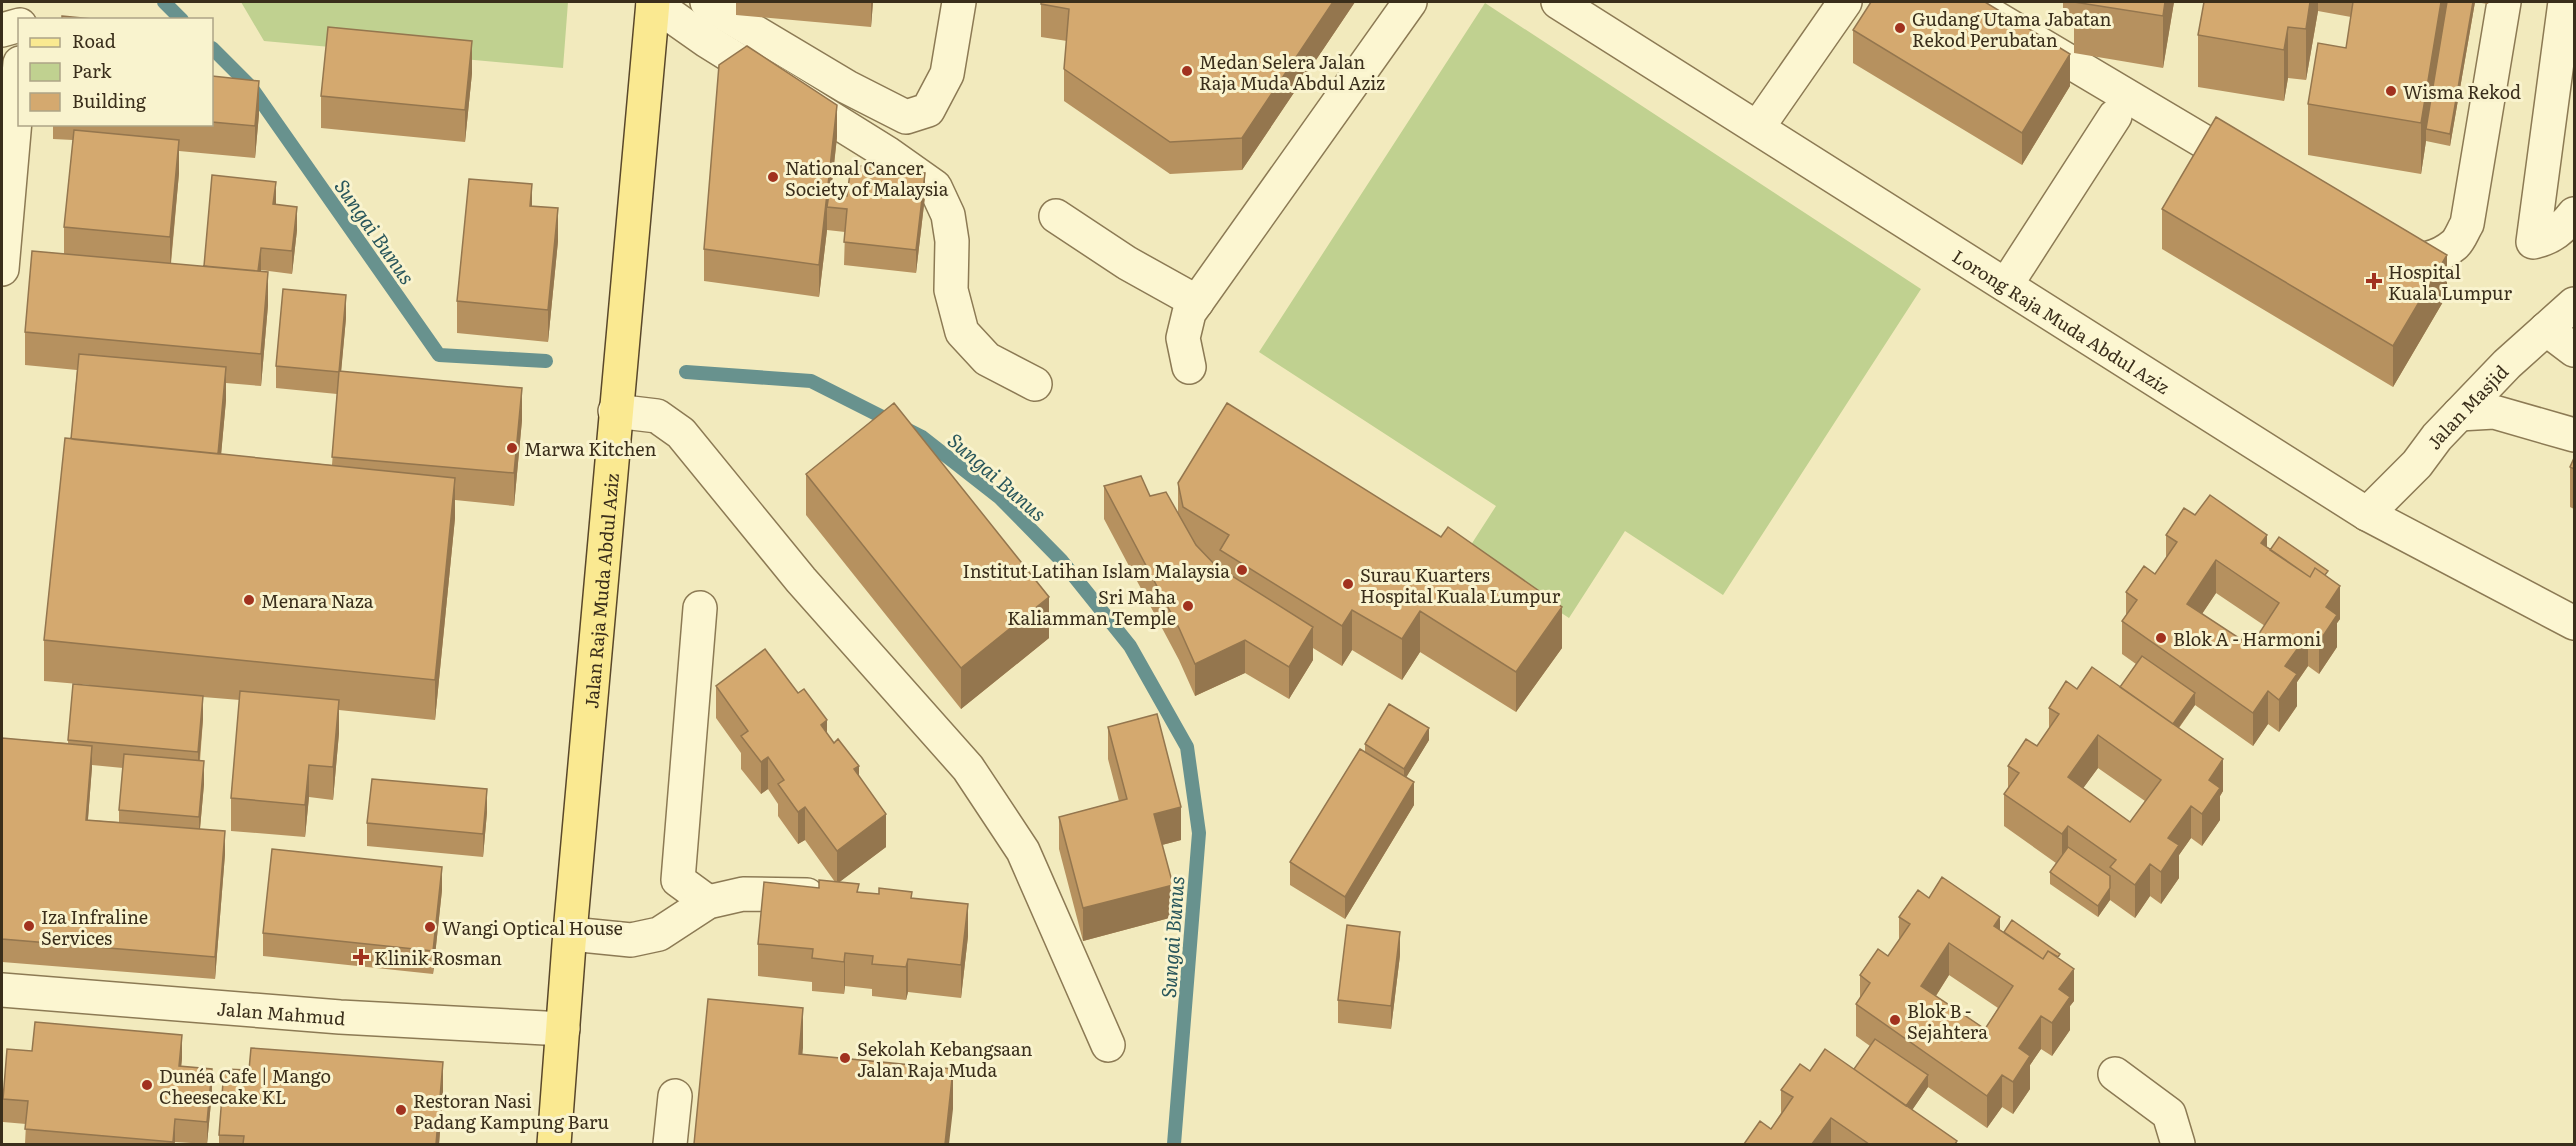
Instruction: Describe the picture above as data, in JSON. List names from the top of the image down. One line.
{"streets":{"main road":["Jalan Raja Muda Abdul Aziz"],"street":["Lorong Raja Muda Abdul Aziz","Jalan Masjid","Jalan Mahmud"]},"crossings":[["Lorong Raja Muda Abdul Aziz","Jalan Masjid"],["Jalan Raja Muda Abdul Aziz","Jalan Mahmud"]],"water":["Sungai Bunus"],"places":{"other":["Gudang Utama Jabatan Rekod Perubatan","Medan Selera Jalan Raja Muda Abdul Aziz","Wisma Rekod","National Cancer Society of Malaysia","Marwa Kitchen","Institut Latihan Islam Malaysia","Surau Kuarters Hospital Kuala Lumpur","Menara Naza","Sri Maha Kaliamman Temple","Blok A - Harmoni","Iza Infraline Services","Wangi Optical House","Blok B - Sejahtera","Sekolah Kebangsaan Jalan Raja Muda","Dunéa Cafe | Mango Cheesecake KL","Restoran Nasi Padang Kampung Baru"],"health":["Hospital Kuala Lumpur","Klinik Rosman"]},"legend":["Road","Park","Building"]}
